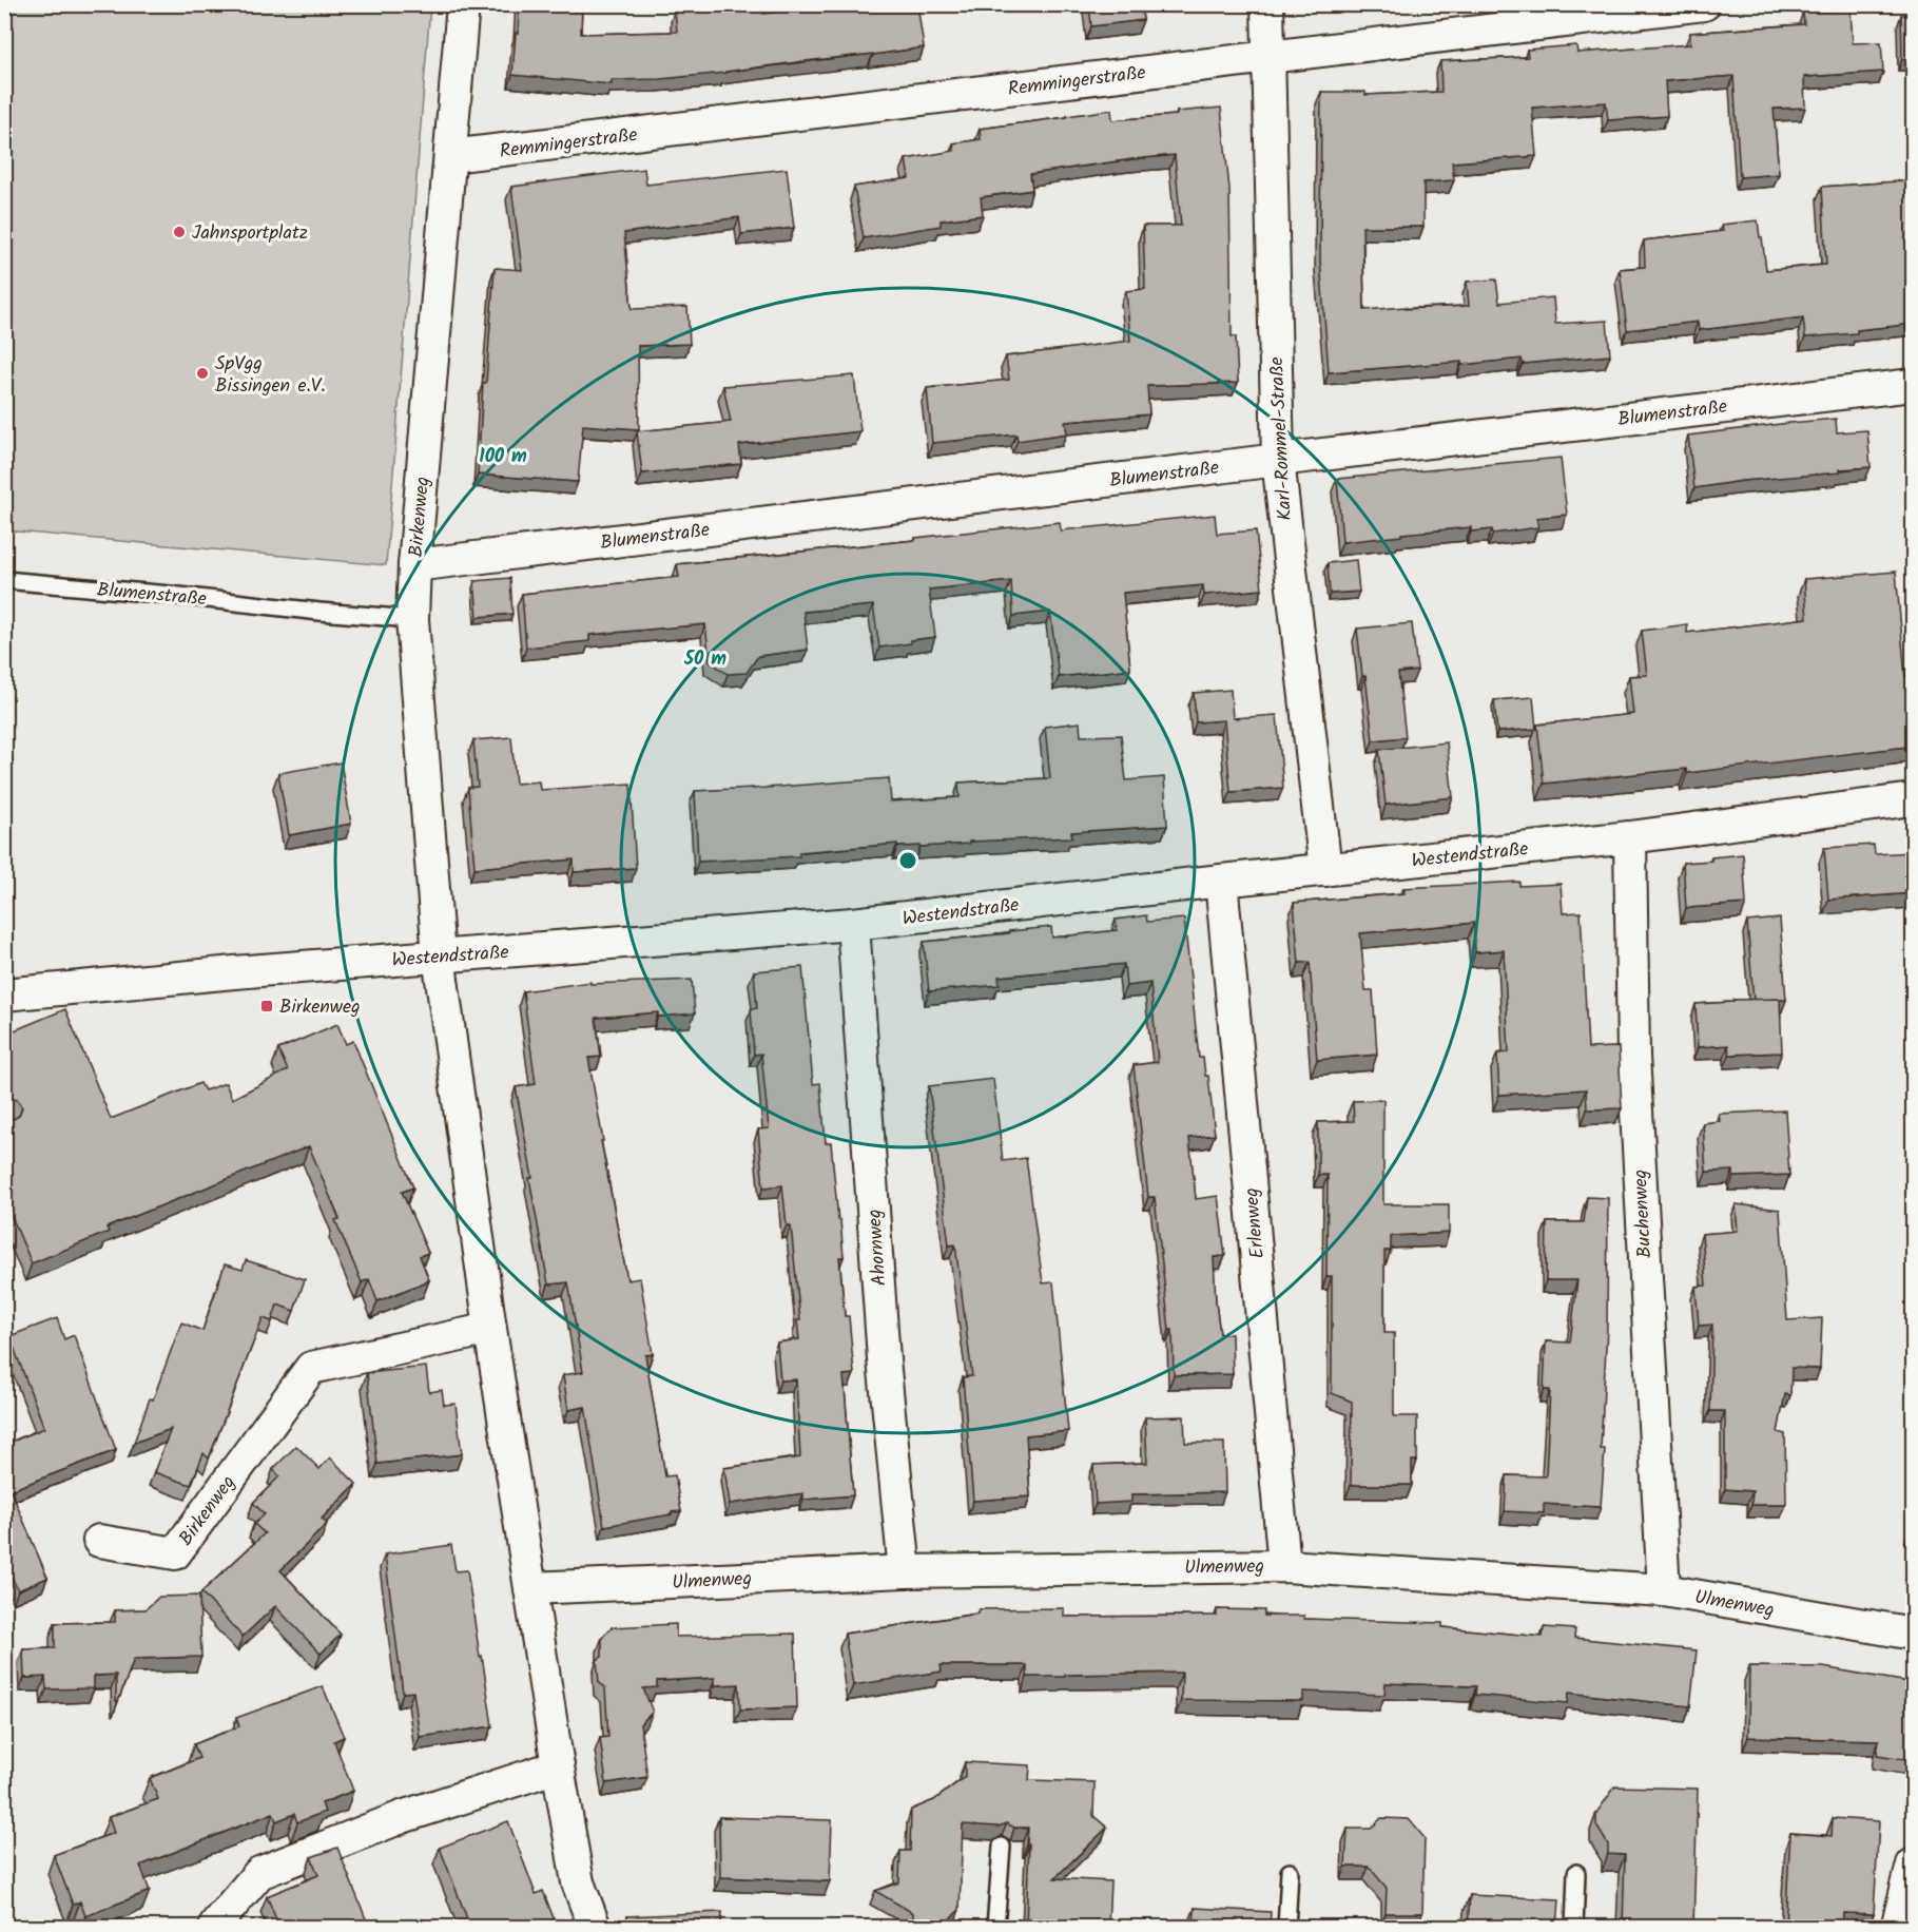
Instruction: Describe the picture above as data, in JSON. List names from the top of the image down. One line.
{"streets":{"street":["Remmingerstraße","Blumenstraße","Karl-Rommel-Straße","Birkenweg","Westendstraße","Buchenweg","Erlenweg","Ahornweg","Ulmenweg"]},"crossings":[["Remmingerstraße","Karl-Rommel-Straße"],["Remmingerstraße","Birkenweg"],["Blumenstraße","Karl-Rommel-Straße"],["Blumenstraße","Birkenweg"],["Karl-Rommel-Straße","Westendstraße"],["Birkenweg","Westendstraße"],["Birkenweg","Ulmenweg"],["Westendstraße","Buchenweg"],["Westendstraße","Erlenweg"],["Westendstraße","Ahornweg"],["Buchenweg","Ulmenweg"],["Erlenweg","Ulmenweg"],["Ahornweg","Ulmenweg"]],"places":{"other":["Jahnsportplatz","SpVgg Bissingen e.V."],"transit":["Birkenweg"]},"rings":["100 m","50 m"]}
